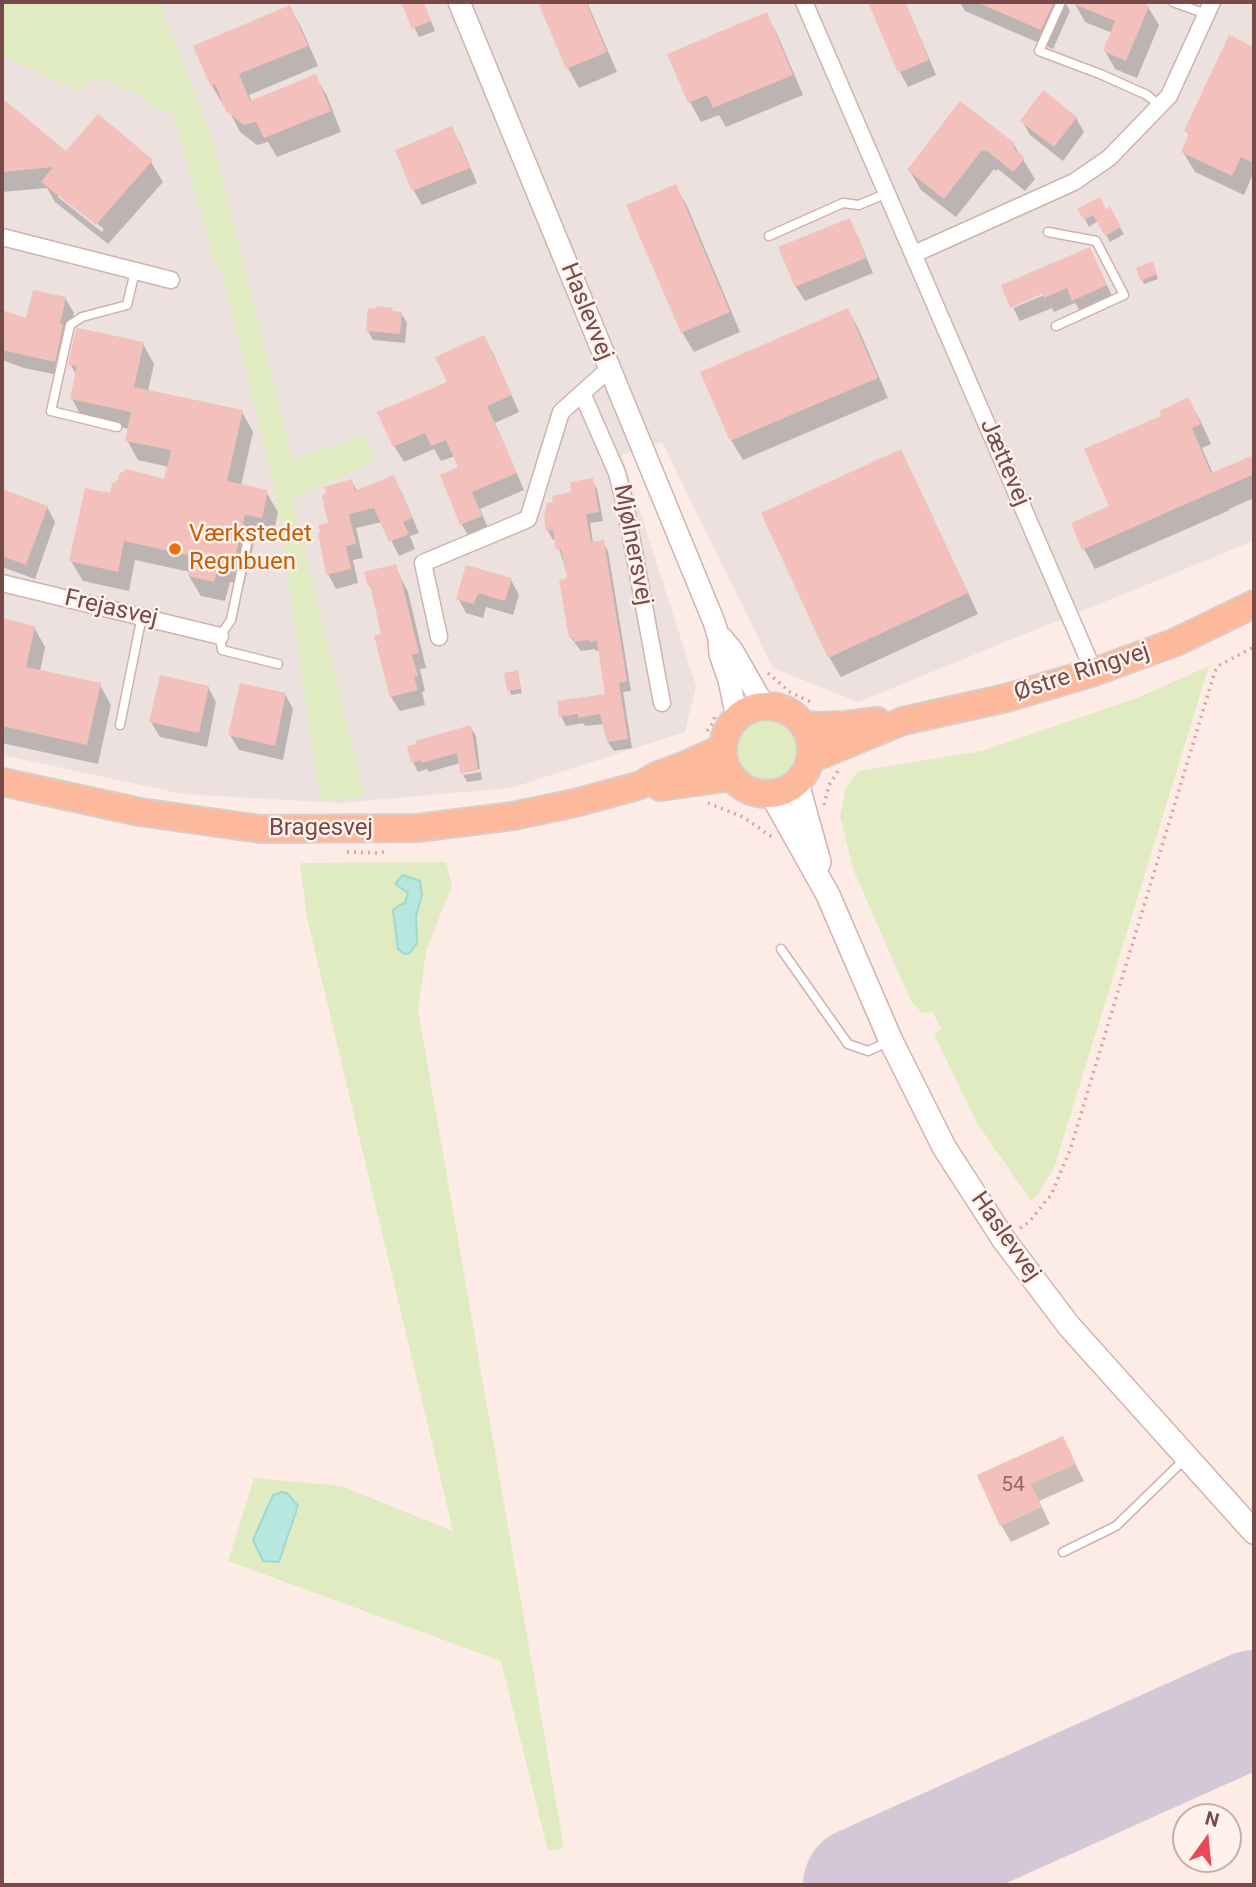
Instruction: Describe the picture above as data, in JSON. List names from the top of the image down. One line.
{"streets":{"main road":["Haslevvej","Østre Ringvej","Bragesvej"],"street":["Jættevej","Mjølnersvej","Frejasvej"]},"crossings":[["Haslevvej","Østre Ringvej"],["Haslevvej","Bragesvej"],["Jættevej","Østre Ringvej"],["Østre Ringvej","Bragesvej"]],"places":["Værkstedet Regnbuen"],"house_numbers":["54"],"north":"top"}
